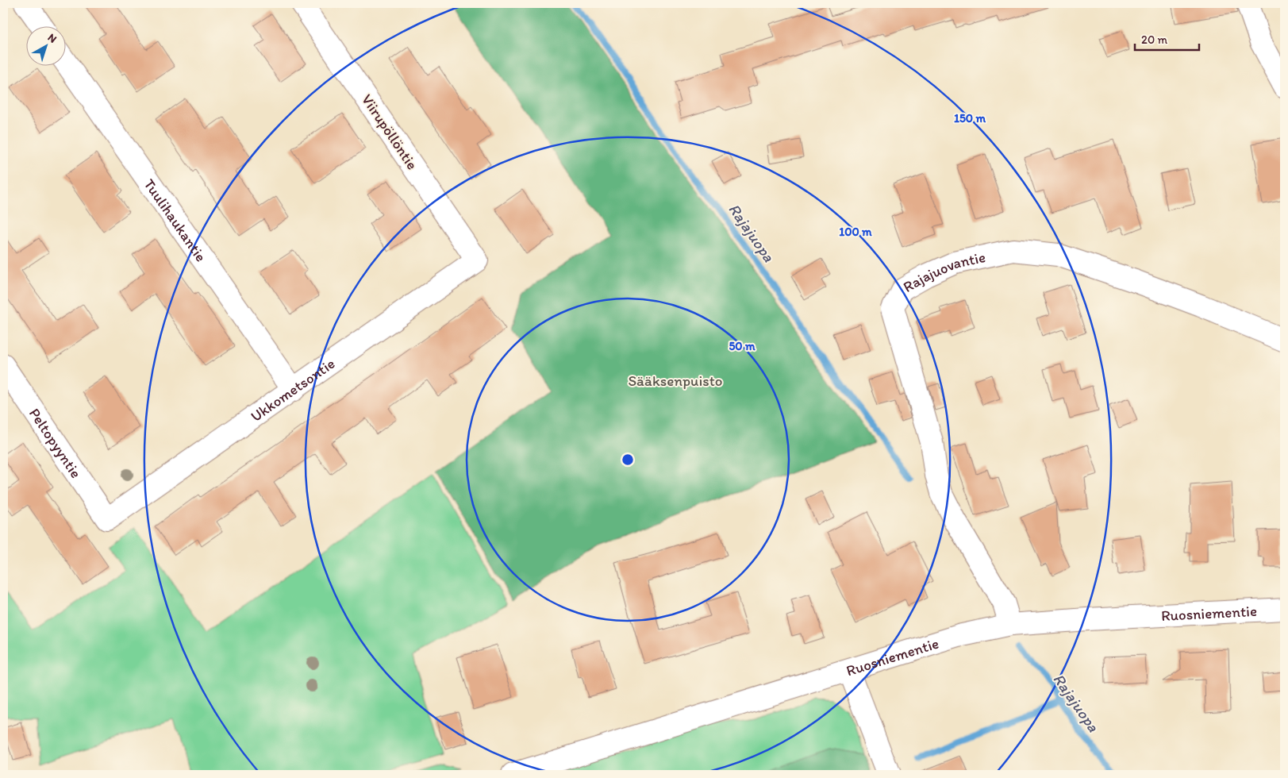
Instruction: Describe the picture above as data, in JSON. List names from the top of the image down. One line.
{"streets":{"street":["Viirupöllöntie","Tuulihaukantie","Rajajuovantie","Ukkometsontie","Peltopyyntie","Ruosniementie"]},"crossings":[["Viirupöllöntie","Ukkometsontie"],["Tuulihaukantie","Ukkometsontie"],["Rajajuovantie","Ruosniementie"],["Ukkometsontie","Peltopyyntie"]],"water":["Rajajuopa"],"parks":["Sääksenpuisto"],"scale_bar":"20 m","north":"top right","rings":["150 m","100 m","50 m"]}
